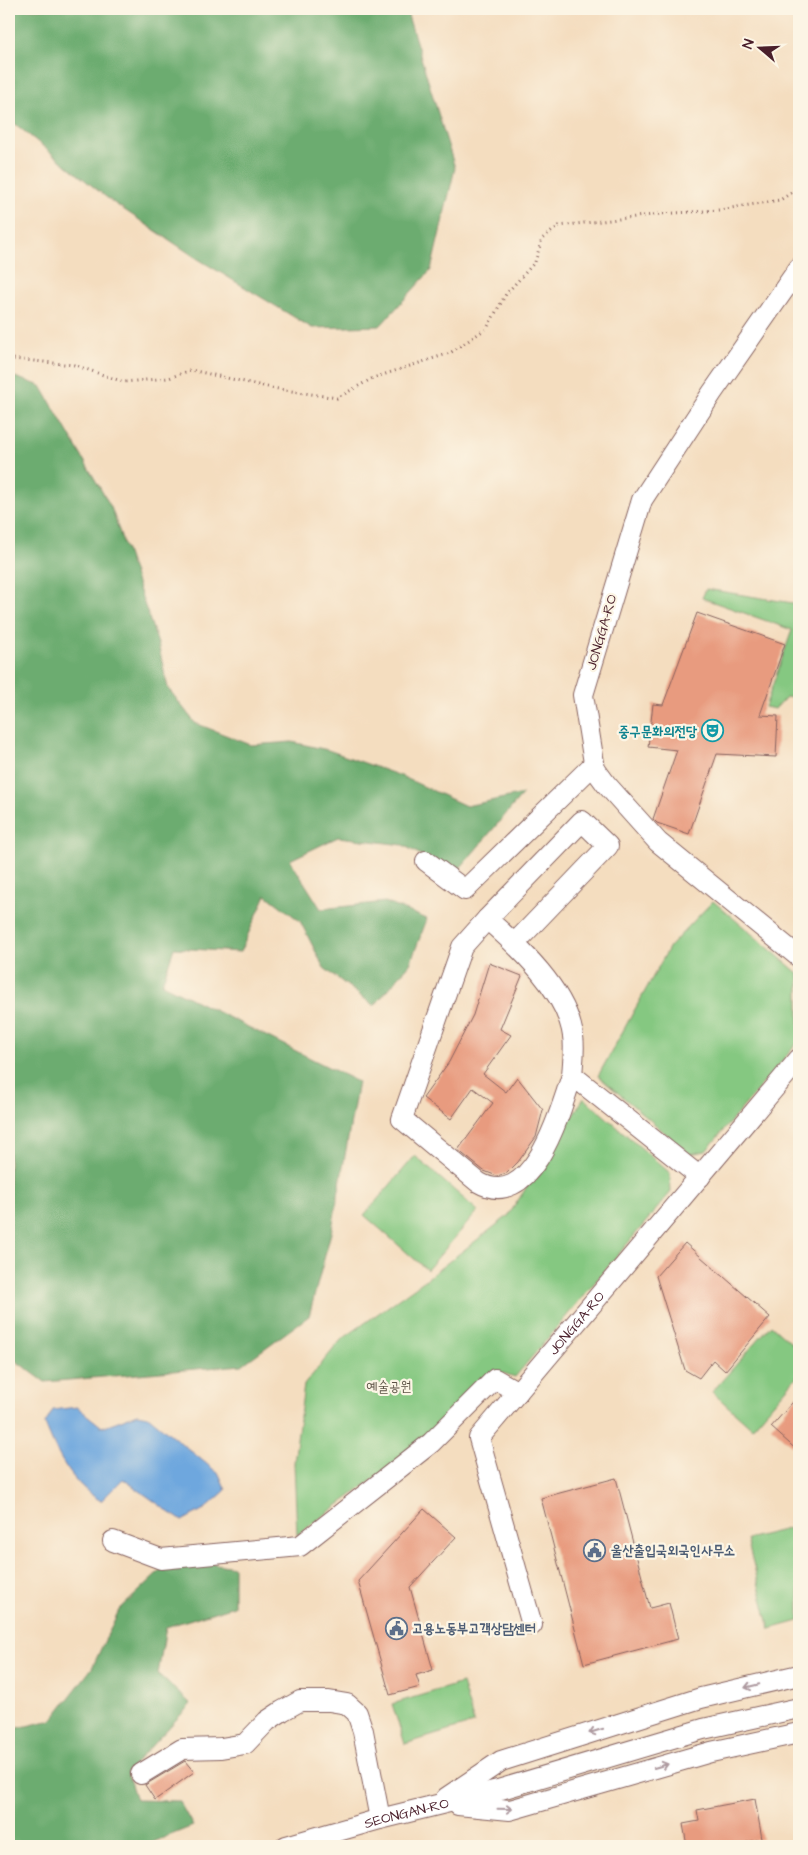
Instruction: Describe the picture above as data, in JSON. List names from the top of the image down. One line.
{"streets":{"street":["JONGGA-RO","SEONGAN-RO"]},"parks":["예술공원"],"places":{"theatre":["중구문화의전당"],"public building":["울산출입국외국인사무소","고용노동부고객상담센터"]},"north":"left"}
